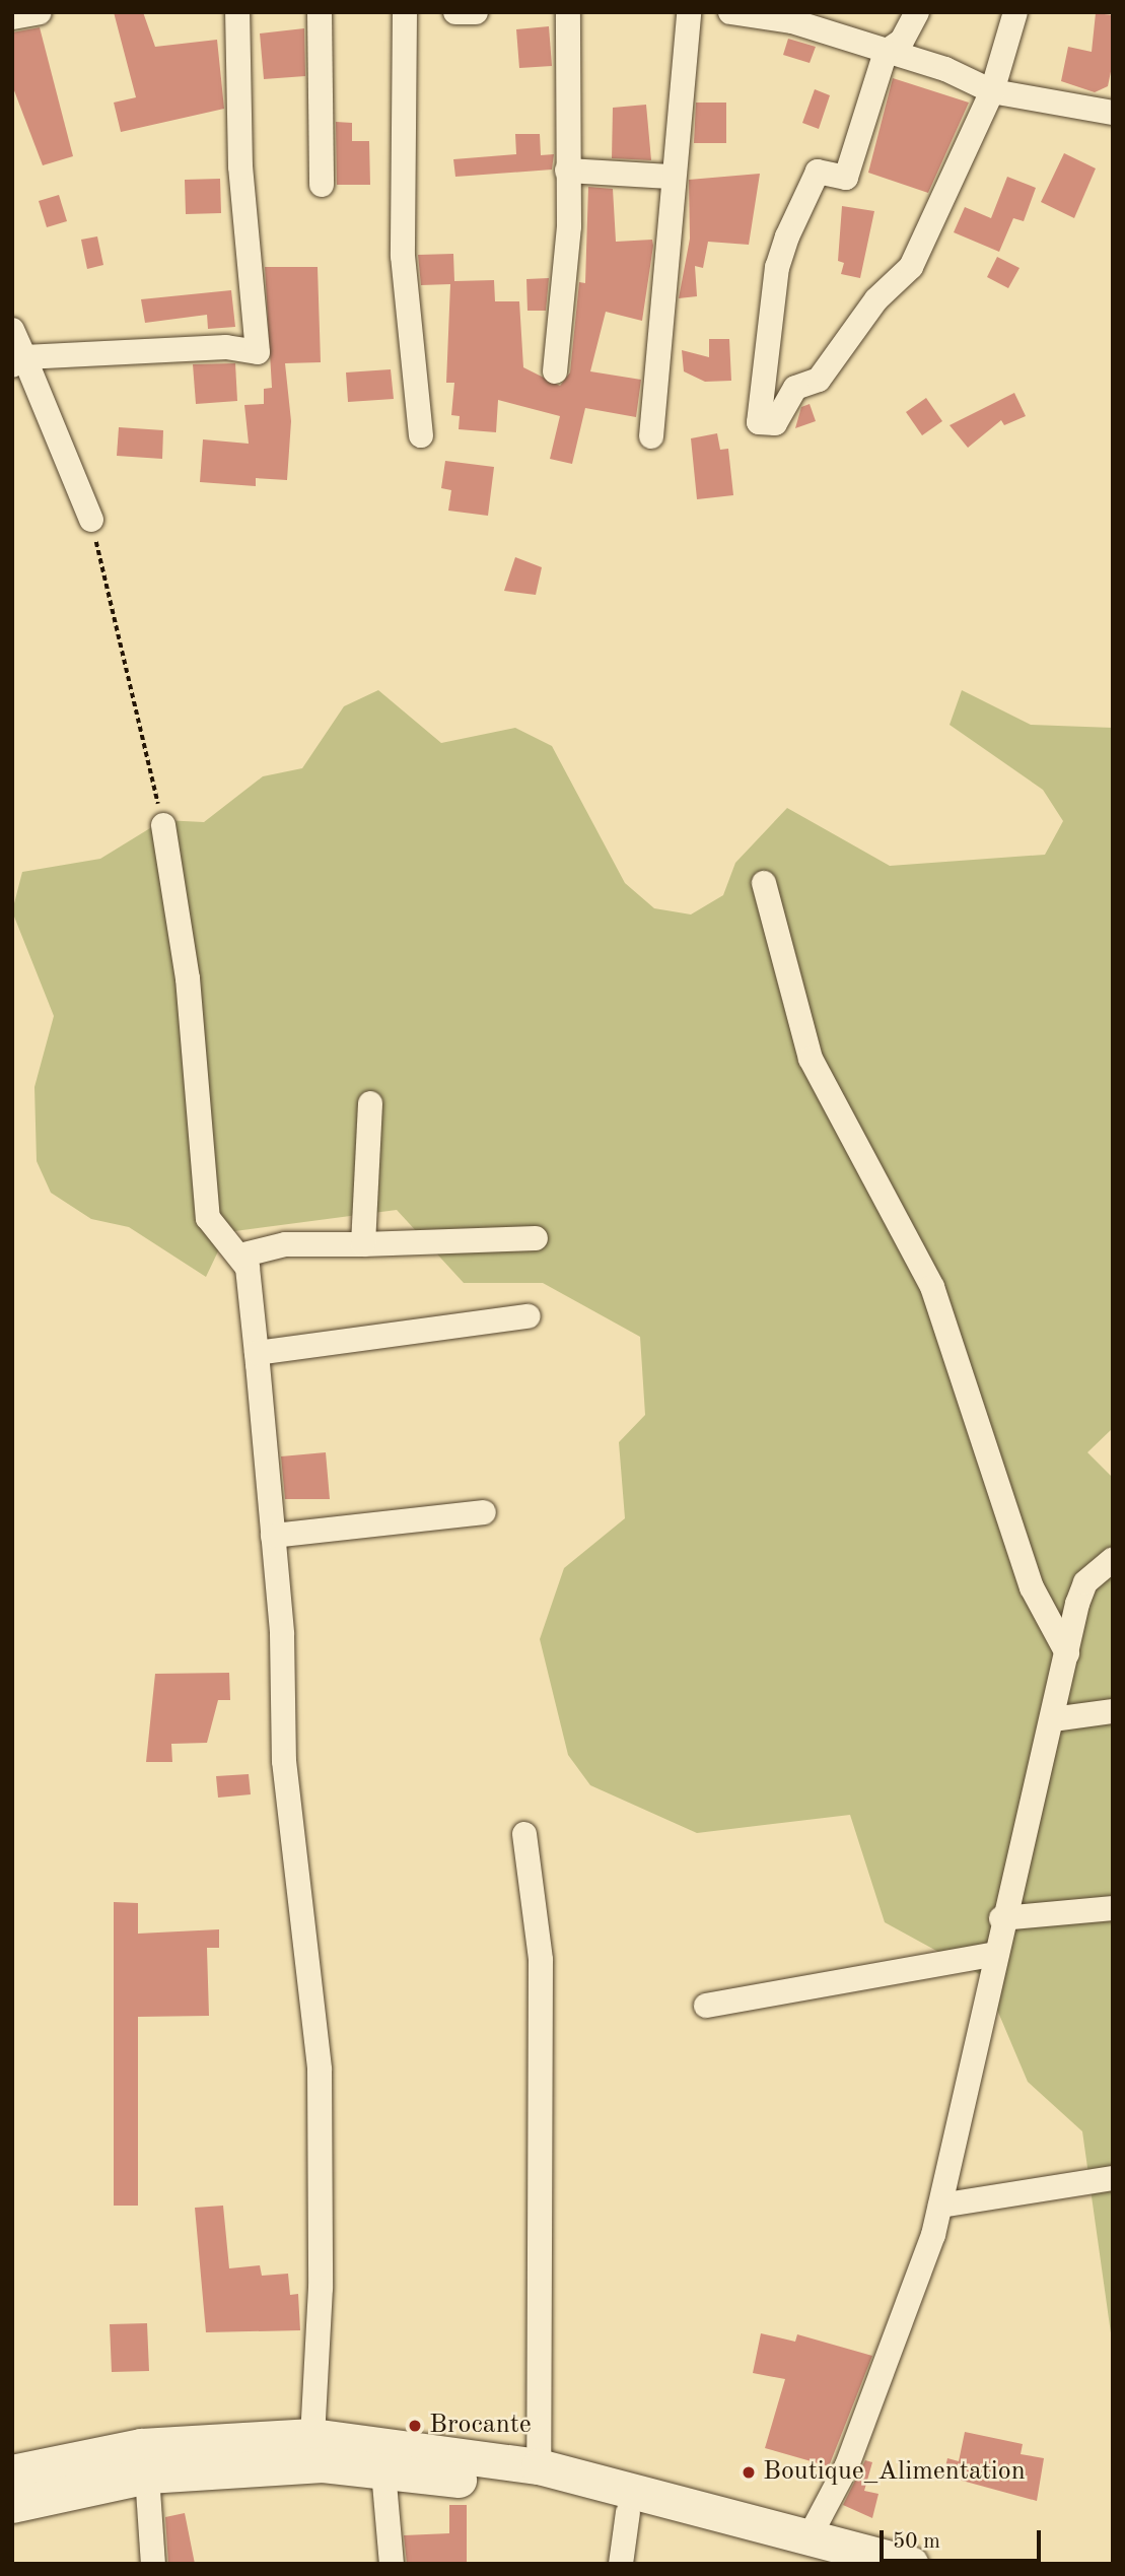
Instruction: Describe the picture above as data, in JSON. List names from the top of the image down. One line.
{"places":["Brocante","Boutique_Alimentation"],"scale_bar":"50 m"}
